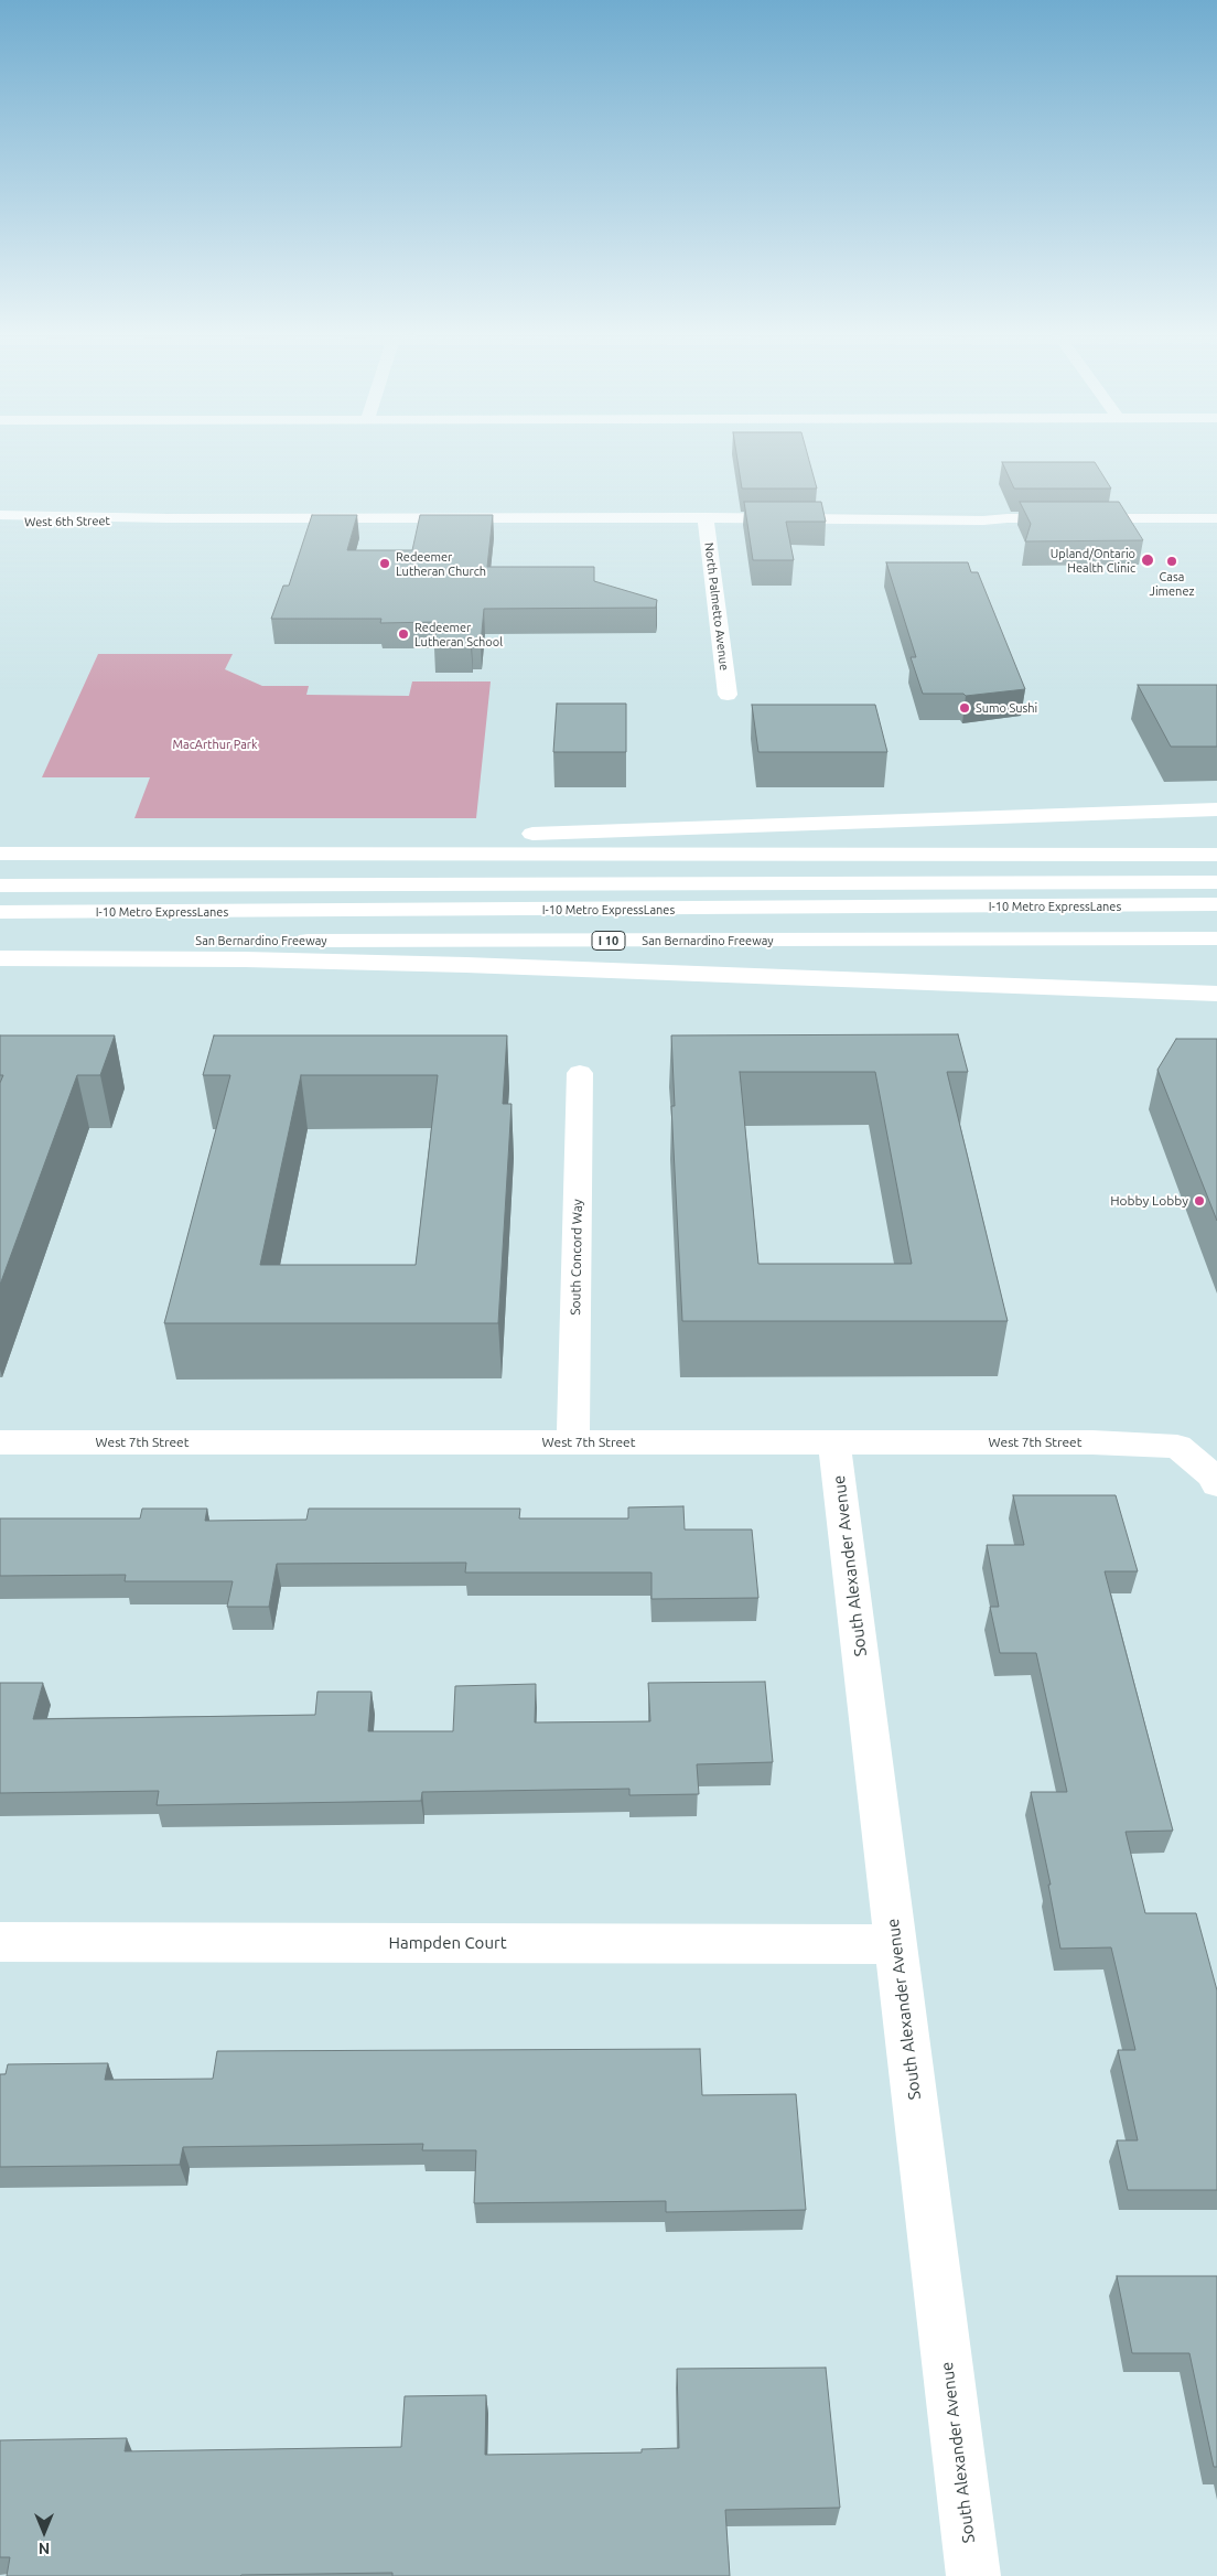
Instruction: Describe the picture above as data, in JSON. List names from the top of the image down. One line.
{"streets":{"main road":["West 6th Street","North Palmetto Avenue","I-10 Metro ExpressLanes","San Bernardino Freeway","I 10","South Concord Way","West 7th Street","South Alexander Avenue","Hampden Court"]},"crossings":[["West 6th Street","North Palmetto Avenue"],["South Concord Way","West 7th Street"],["West 7th Street","South Alexander Avenue"],["South Alexander Avenue","Hampden Court"]],"parks":["MacArthur Park"],"places":["Upland/Ontario Health Clinic","Casa Jimenez","Redeemer Lutheran Church","Redeemer Lutheran School","Sumo Sushi","Hobby Lobby"],"north":"bottom"}
